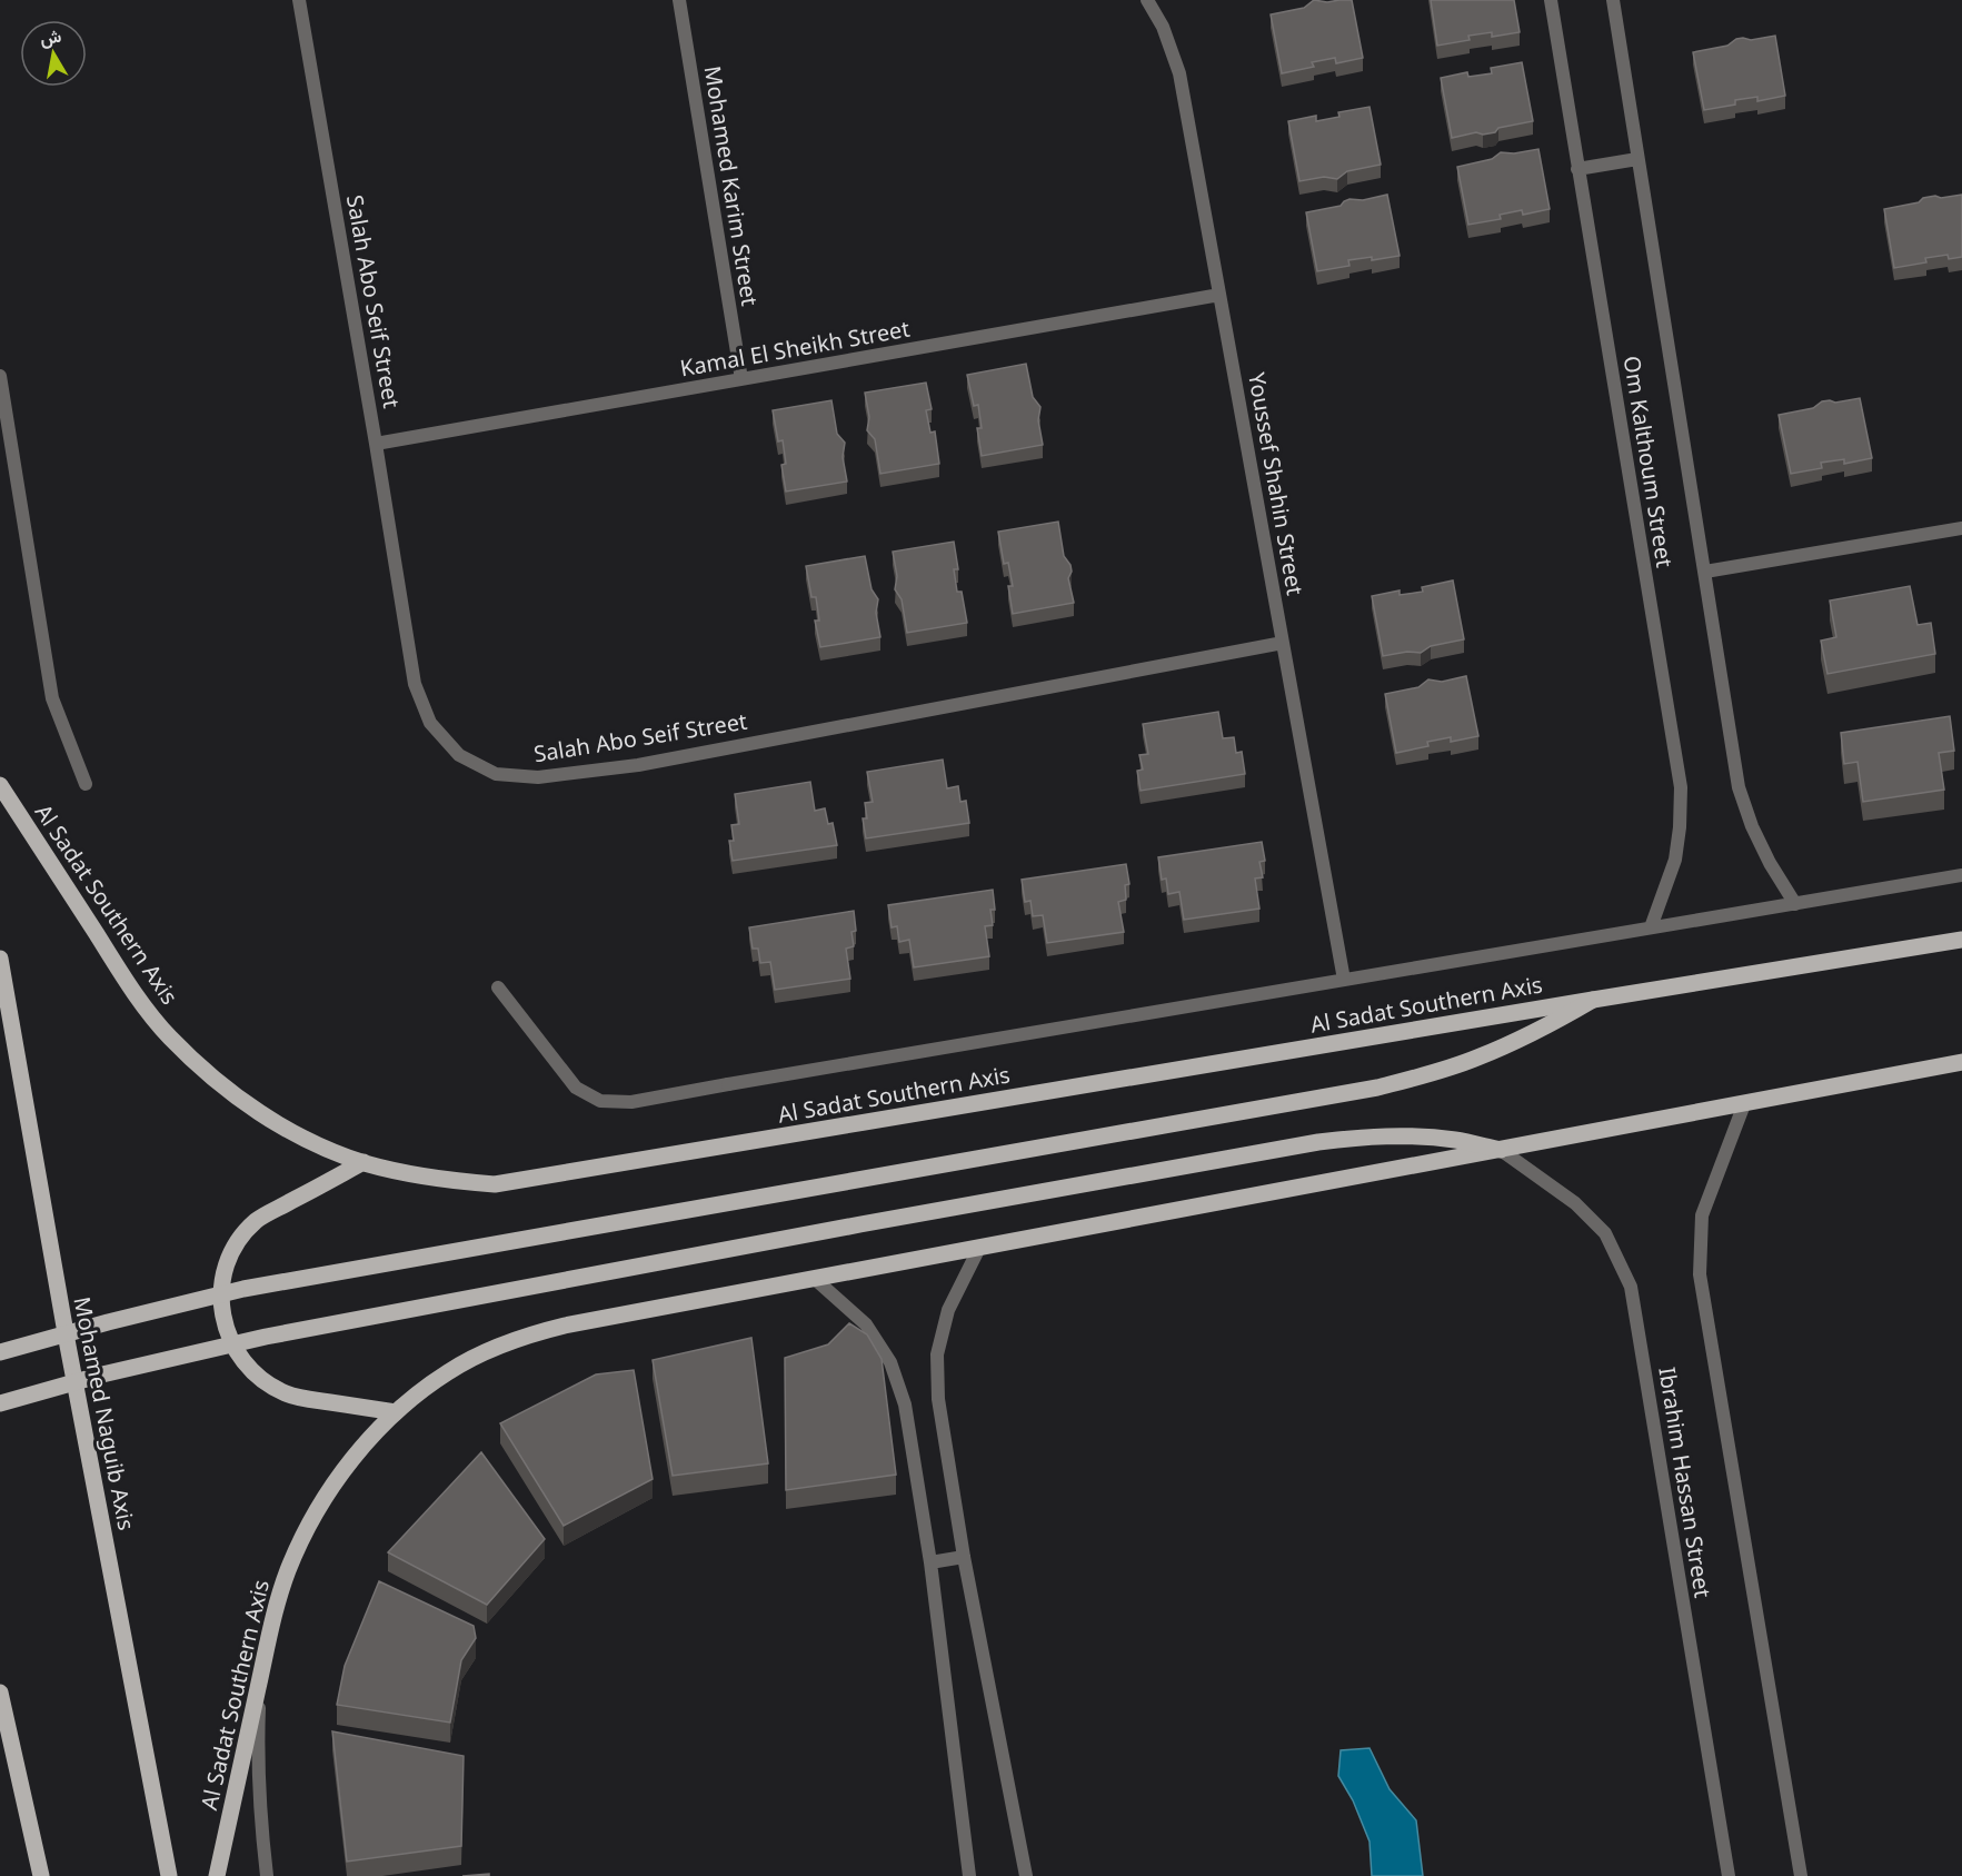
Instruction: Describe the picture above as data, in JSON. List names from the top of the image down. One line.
{"streets":{"main road":["Al Sadat Southern Axis","Mohamed Naguib Axis"],"street":["Mohamed Karim Street","Salah Abo Seif Street","Kamal El Sheikh Street","Om Kalthoum Street","Youssef Shahin Street","Ibrahim Hassan Street"]},"crossings":[["Mohamed Karim Street","Kamal El Sheikh Street"],["Salah Abo Seif Street","Kamal El Sheikh Street"],["Salah Abo Seif Street","Youssef Shahin Street"],["Kamal El Sheikh Street","Youssef Shahin Street"],["Al Sadat Southern Axis","Ibrahim Hassan Street"]],"north":"top"}
